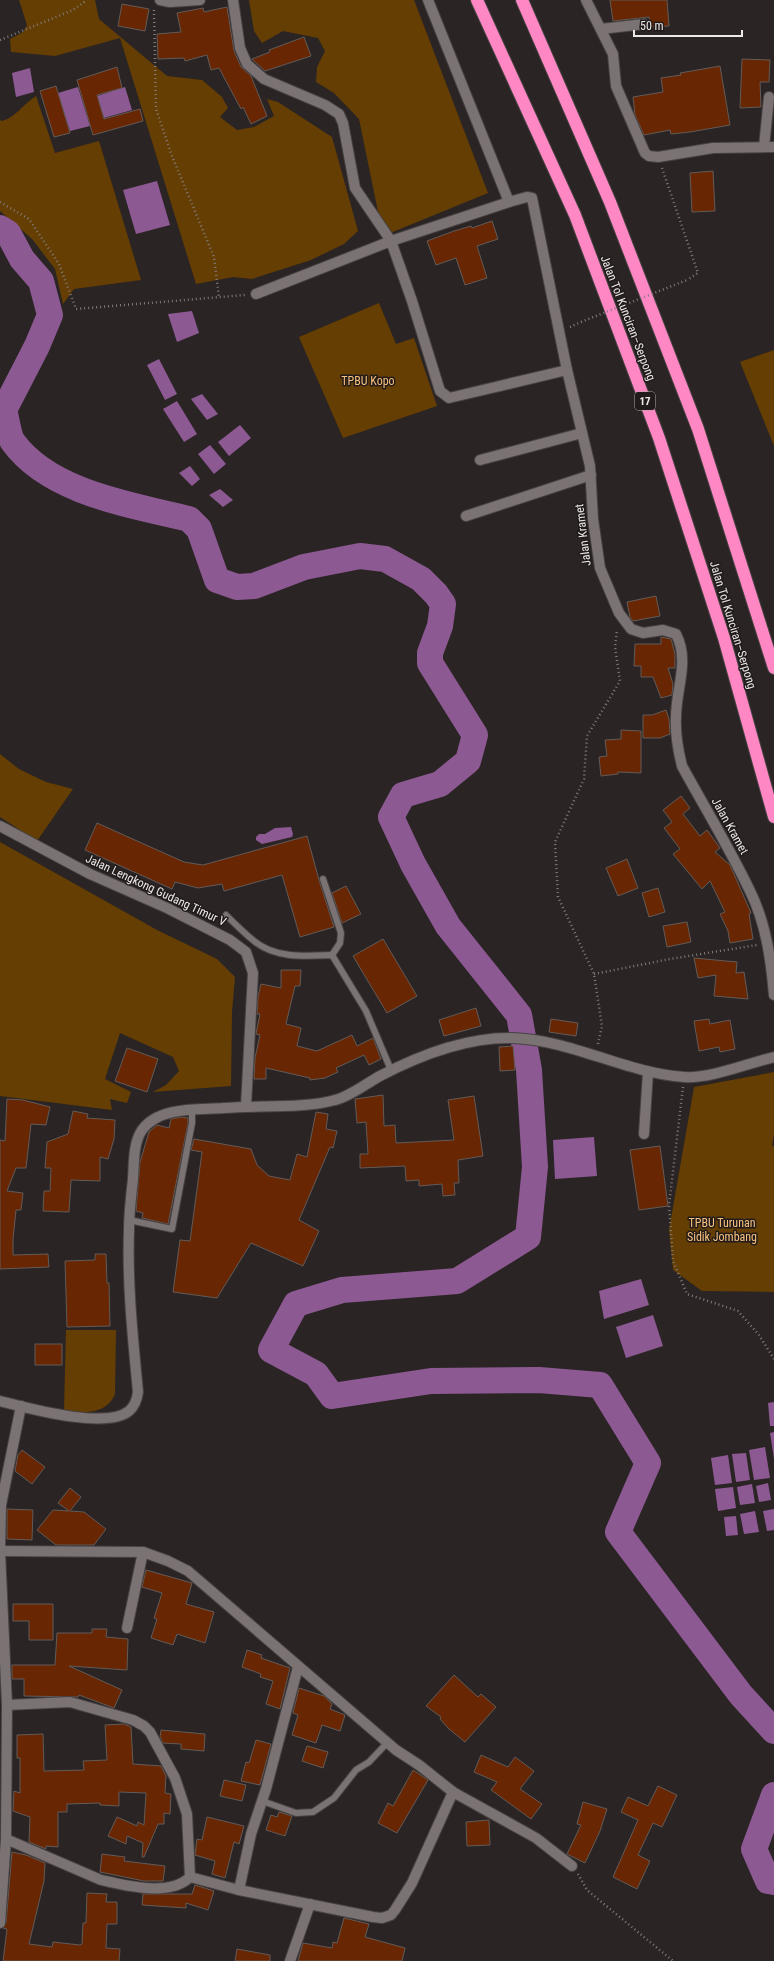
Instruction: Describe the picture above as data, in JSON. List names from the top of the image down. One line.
{"streets":{"highway":["Jalan Tol Kunciran–Serpong","17"],"street":["Jalan Kramet","Jalan Lengkong Gudang Timur V"]},"parks":["TPBU Kopo","TPBU Turunan Sidik Jombang"],"scale_bar":"50 m"}
